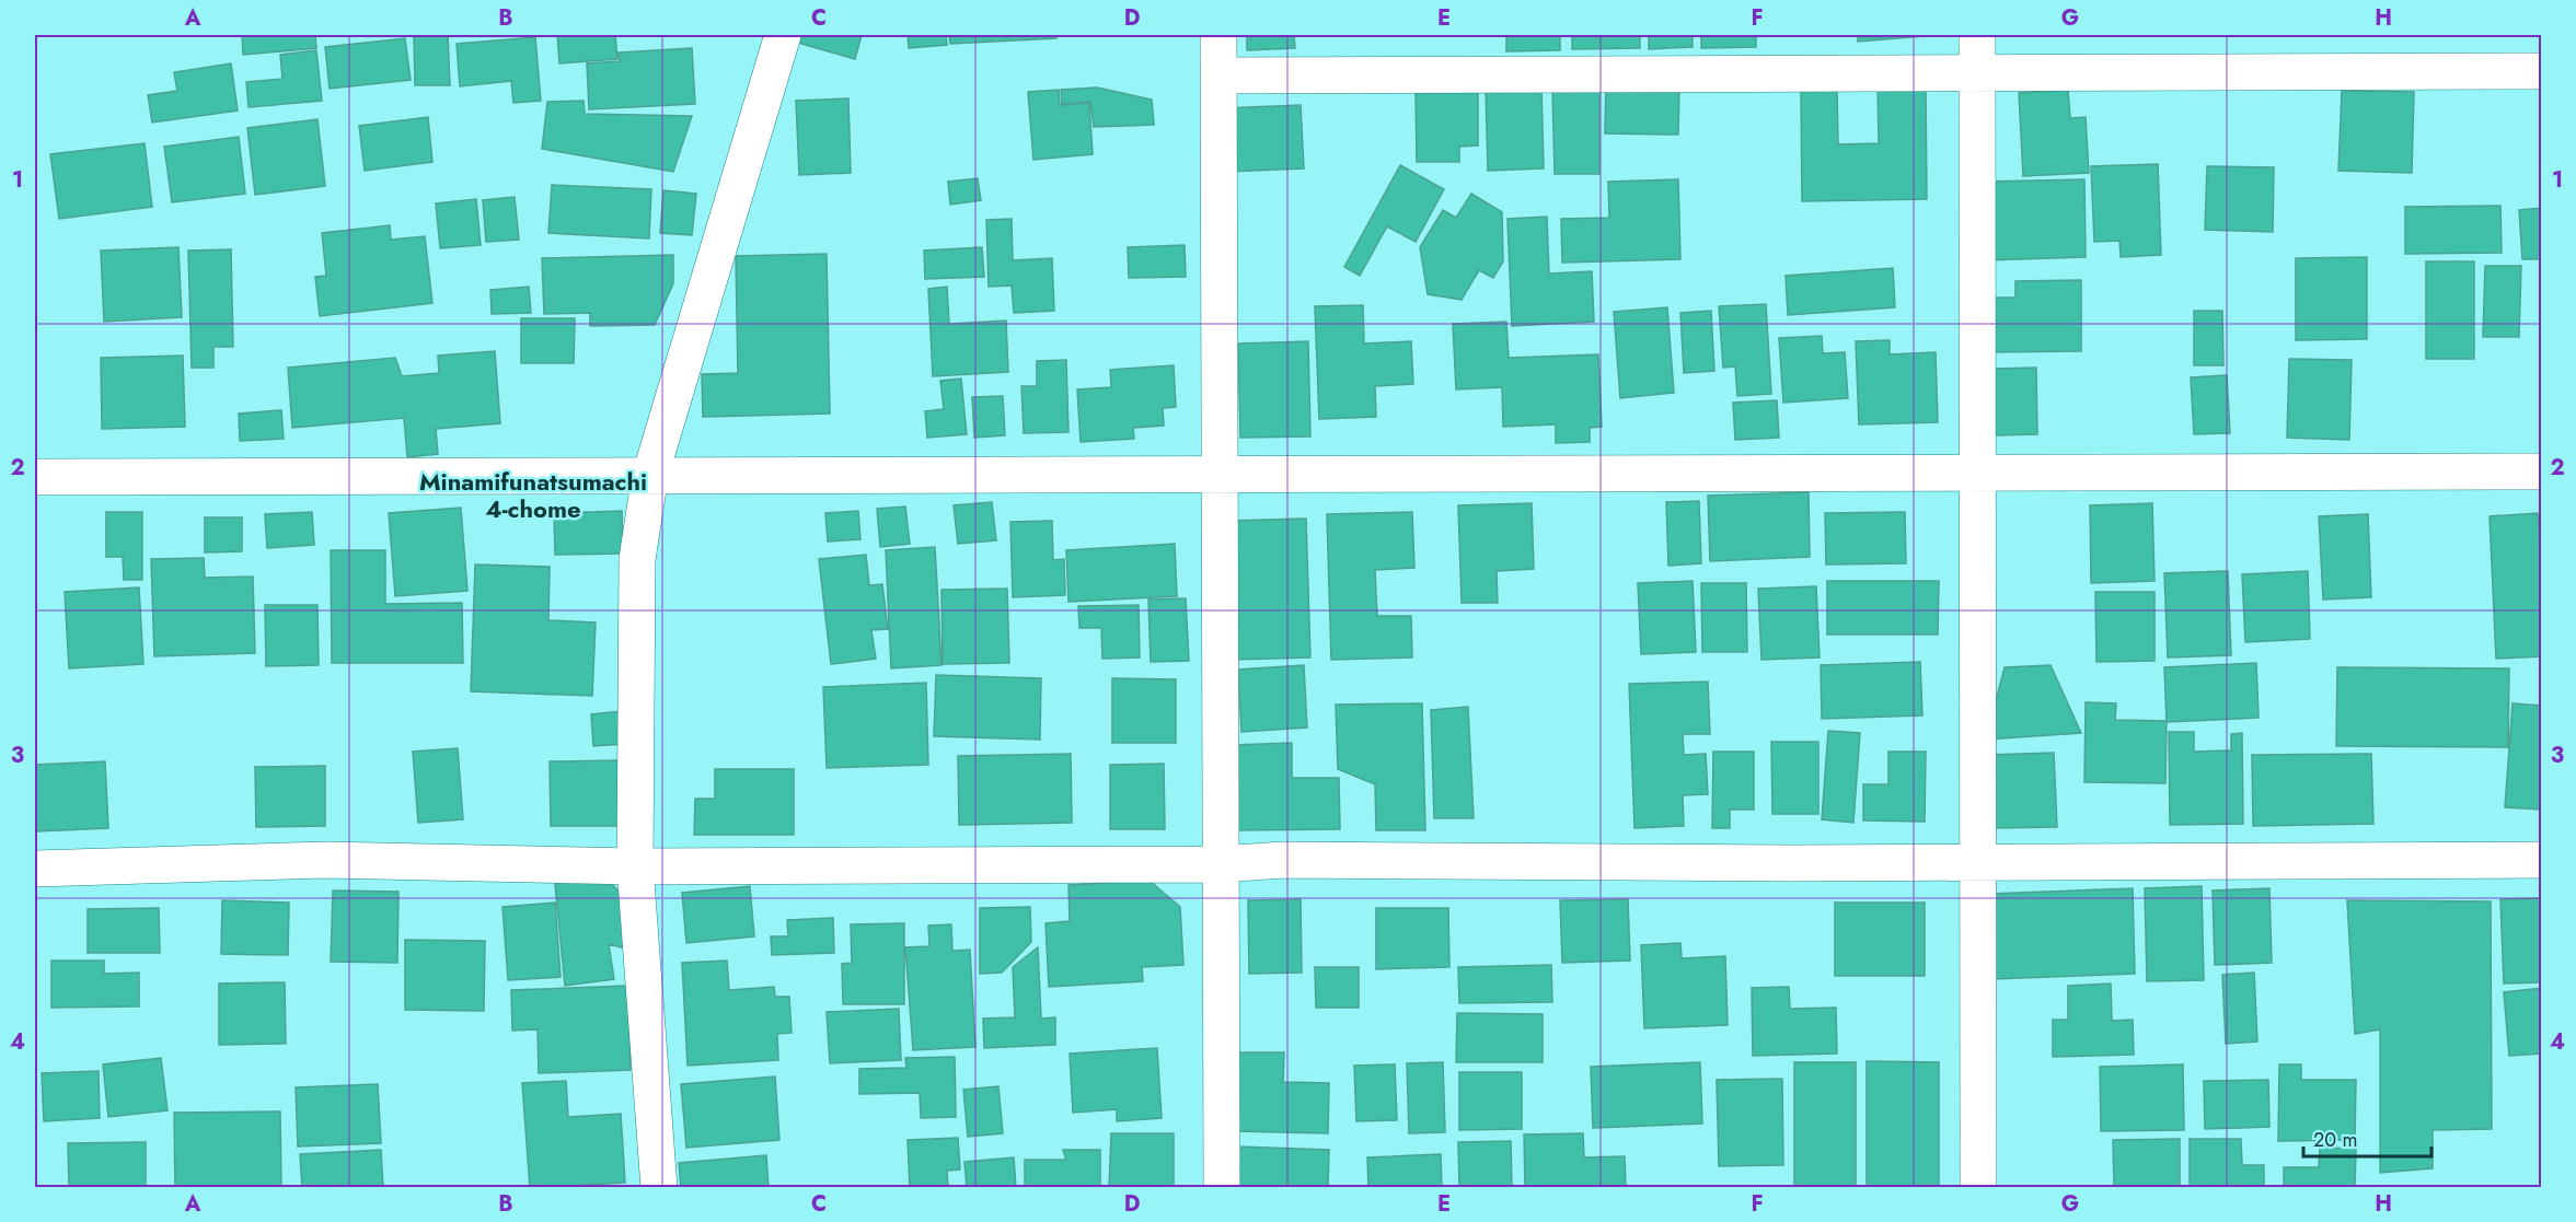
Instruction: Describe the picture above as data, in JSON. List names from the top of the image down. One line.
{"districts":["Minamifunatsumachi 4-chome"],"scale_bar":"20 m","grid":{"columns":["A","B","C","D","E","F","G","H"],"rows":["1","2","3","4"]}}
